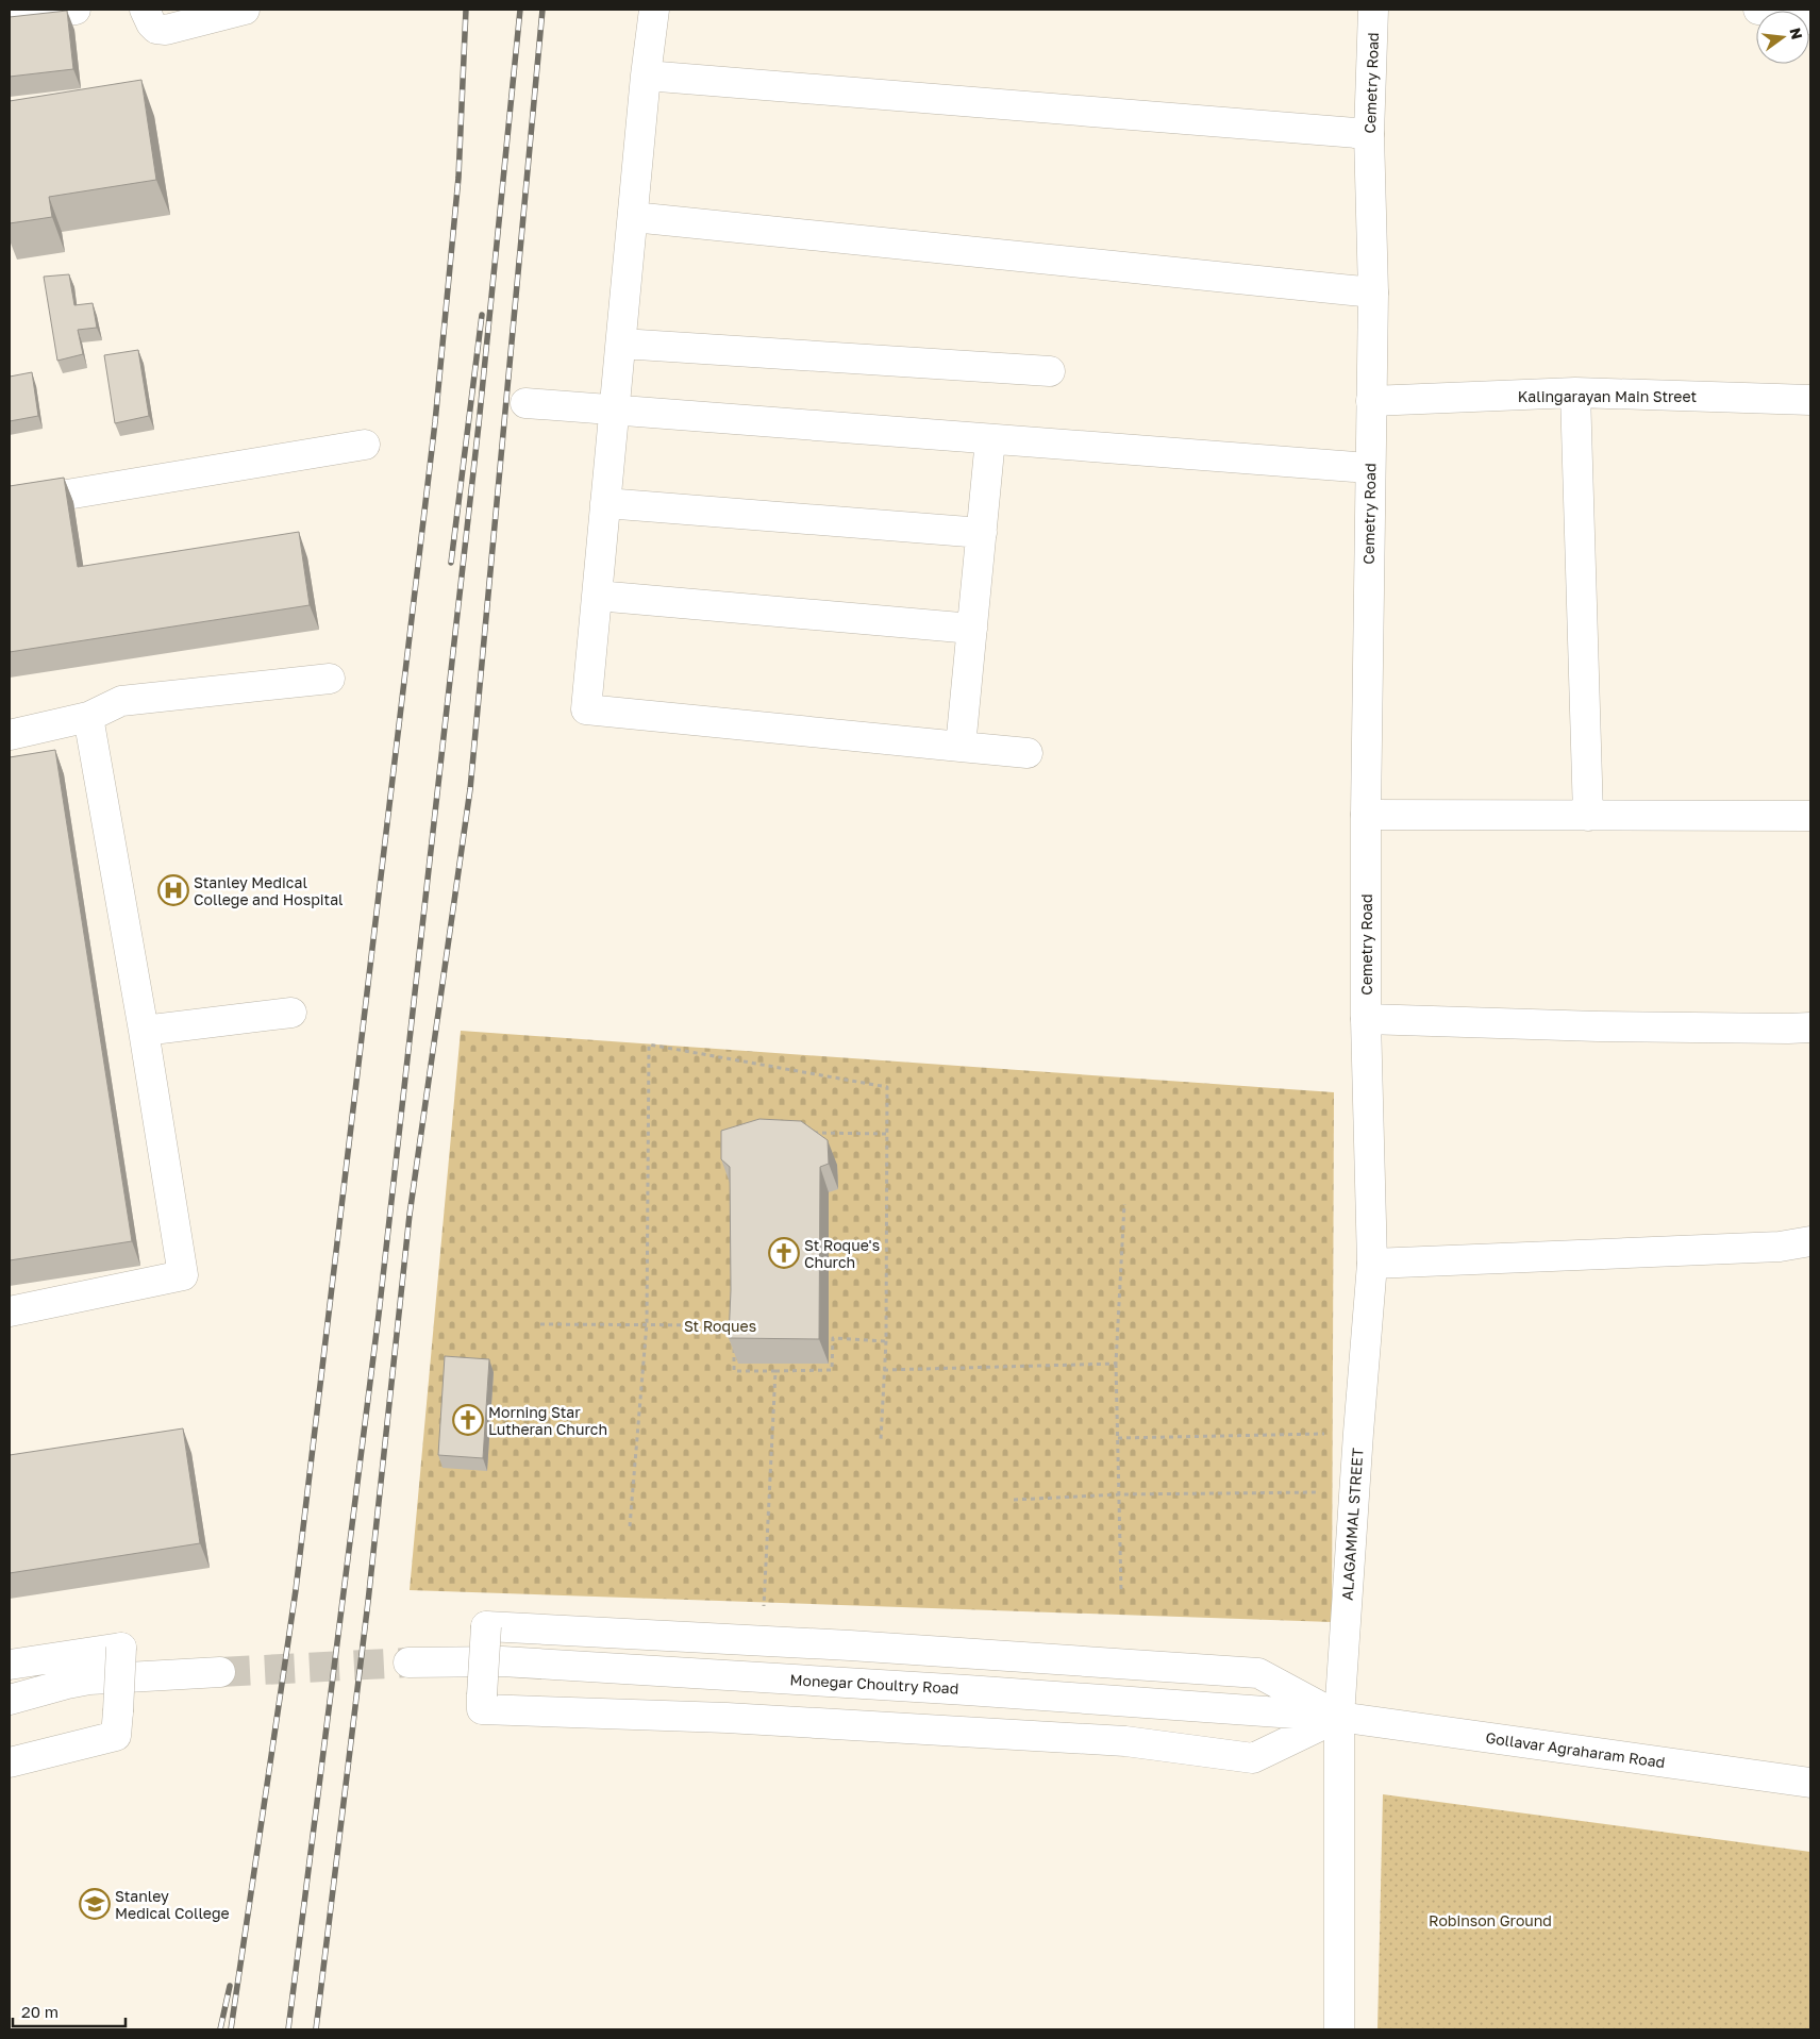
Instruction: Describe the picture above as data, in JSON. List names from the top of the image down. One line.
{"streets":{"street":["Cemetry Road","Kalingarayan Main Street","ALAGAMMAL STREET","Monegar Choultry Road","Gollavar Agraharam Road"]},"crossings":[["Cemetry Road","Kalingarayan Main Street"],["Cemetry Road","ALAGAMMAL STREET"],["ALAGAMMAL STREET","Monegar Choultry Road"],["ALAGAMMAL STREET","Gollavar Agraharam Road"],["Monegar Choultry Road","Gollavar Agraharam Road"]],"parks":["St Roques","Robinson Ground"],"places":{"hospital":["Stanley Medical College and Hospital"],"church":["St Roque's Church","Morning Star Lutheran Church"],"school or university":["Stanley Medical College"]},"scale_bar":"20 m","north":"right"}
